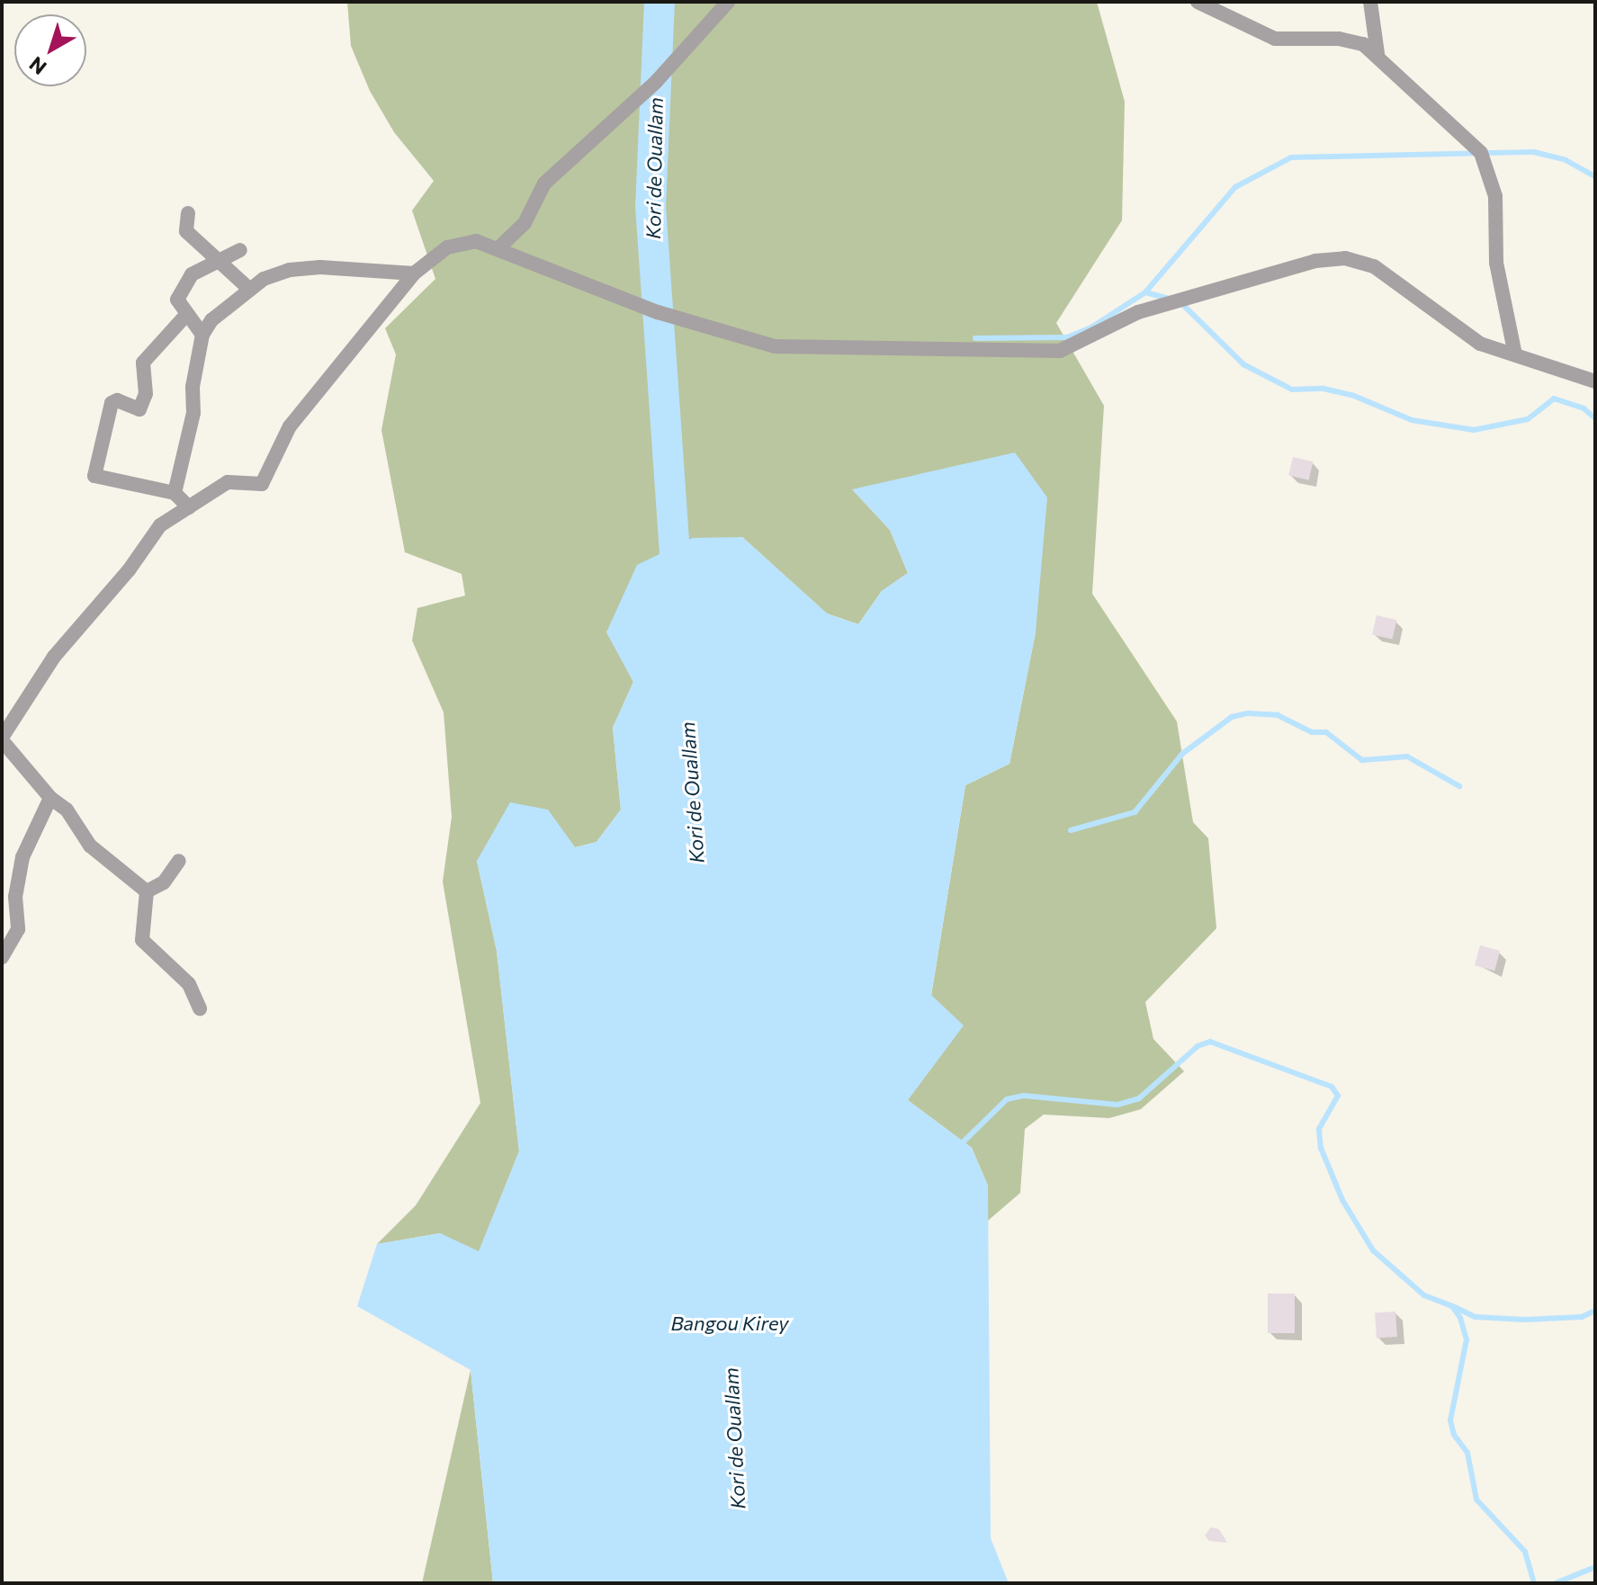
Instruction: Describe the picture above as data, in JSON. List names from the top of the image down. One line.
{"water":["Kori de Ouallam","Bangou Kirey"],"north":"bottom left"}
